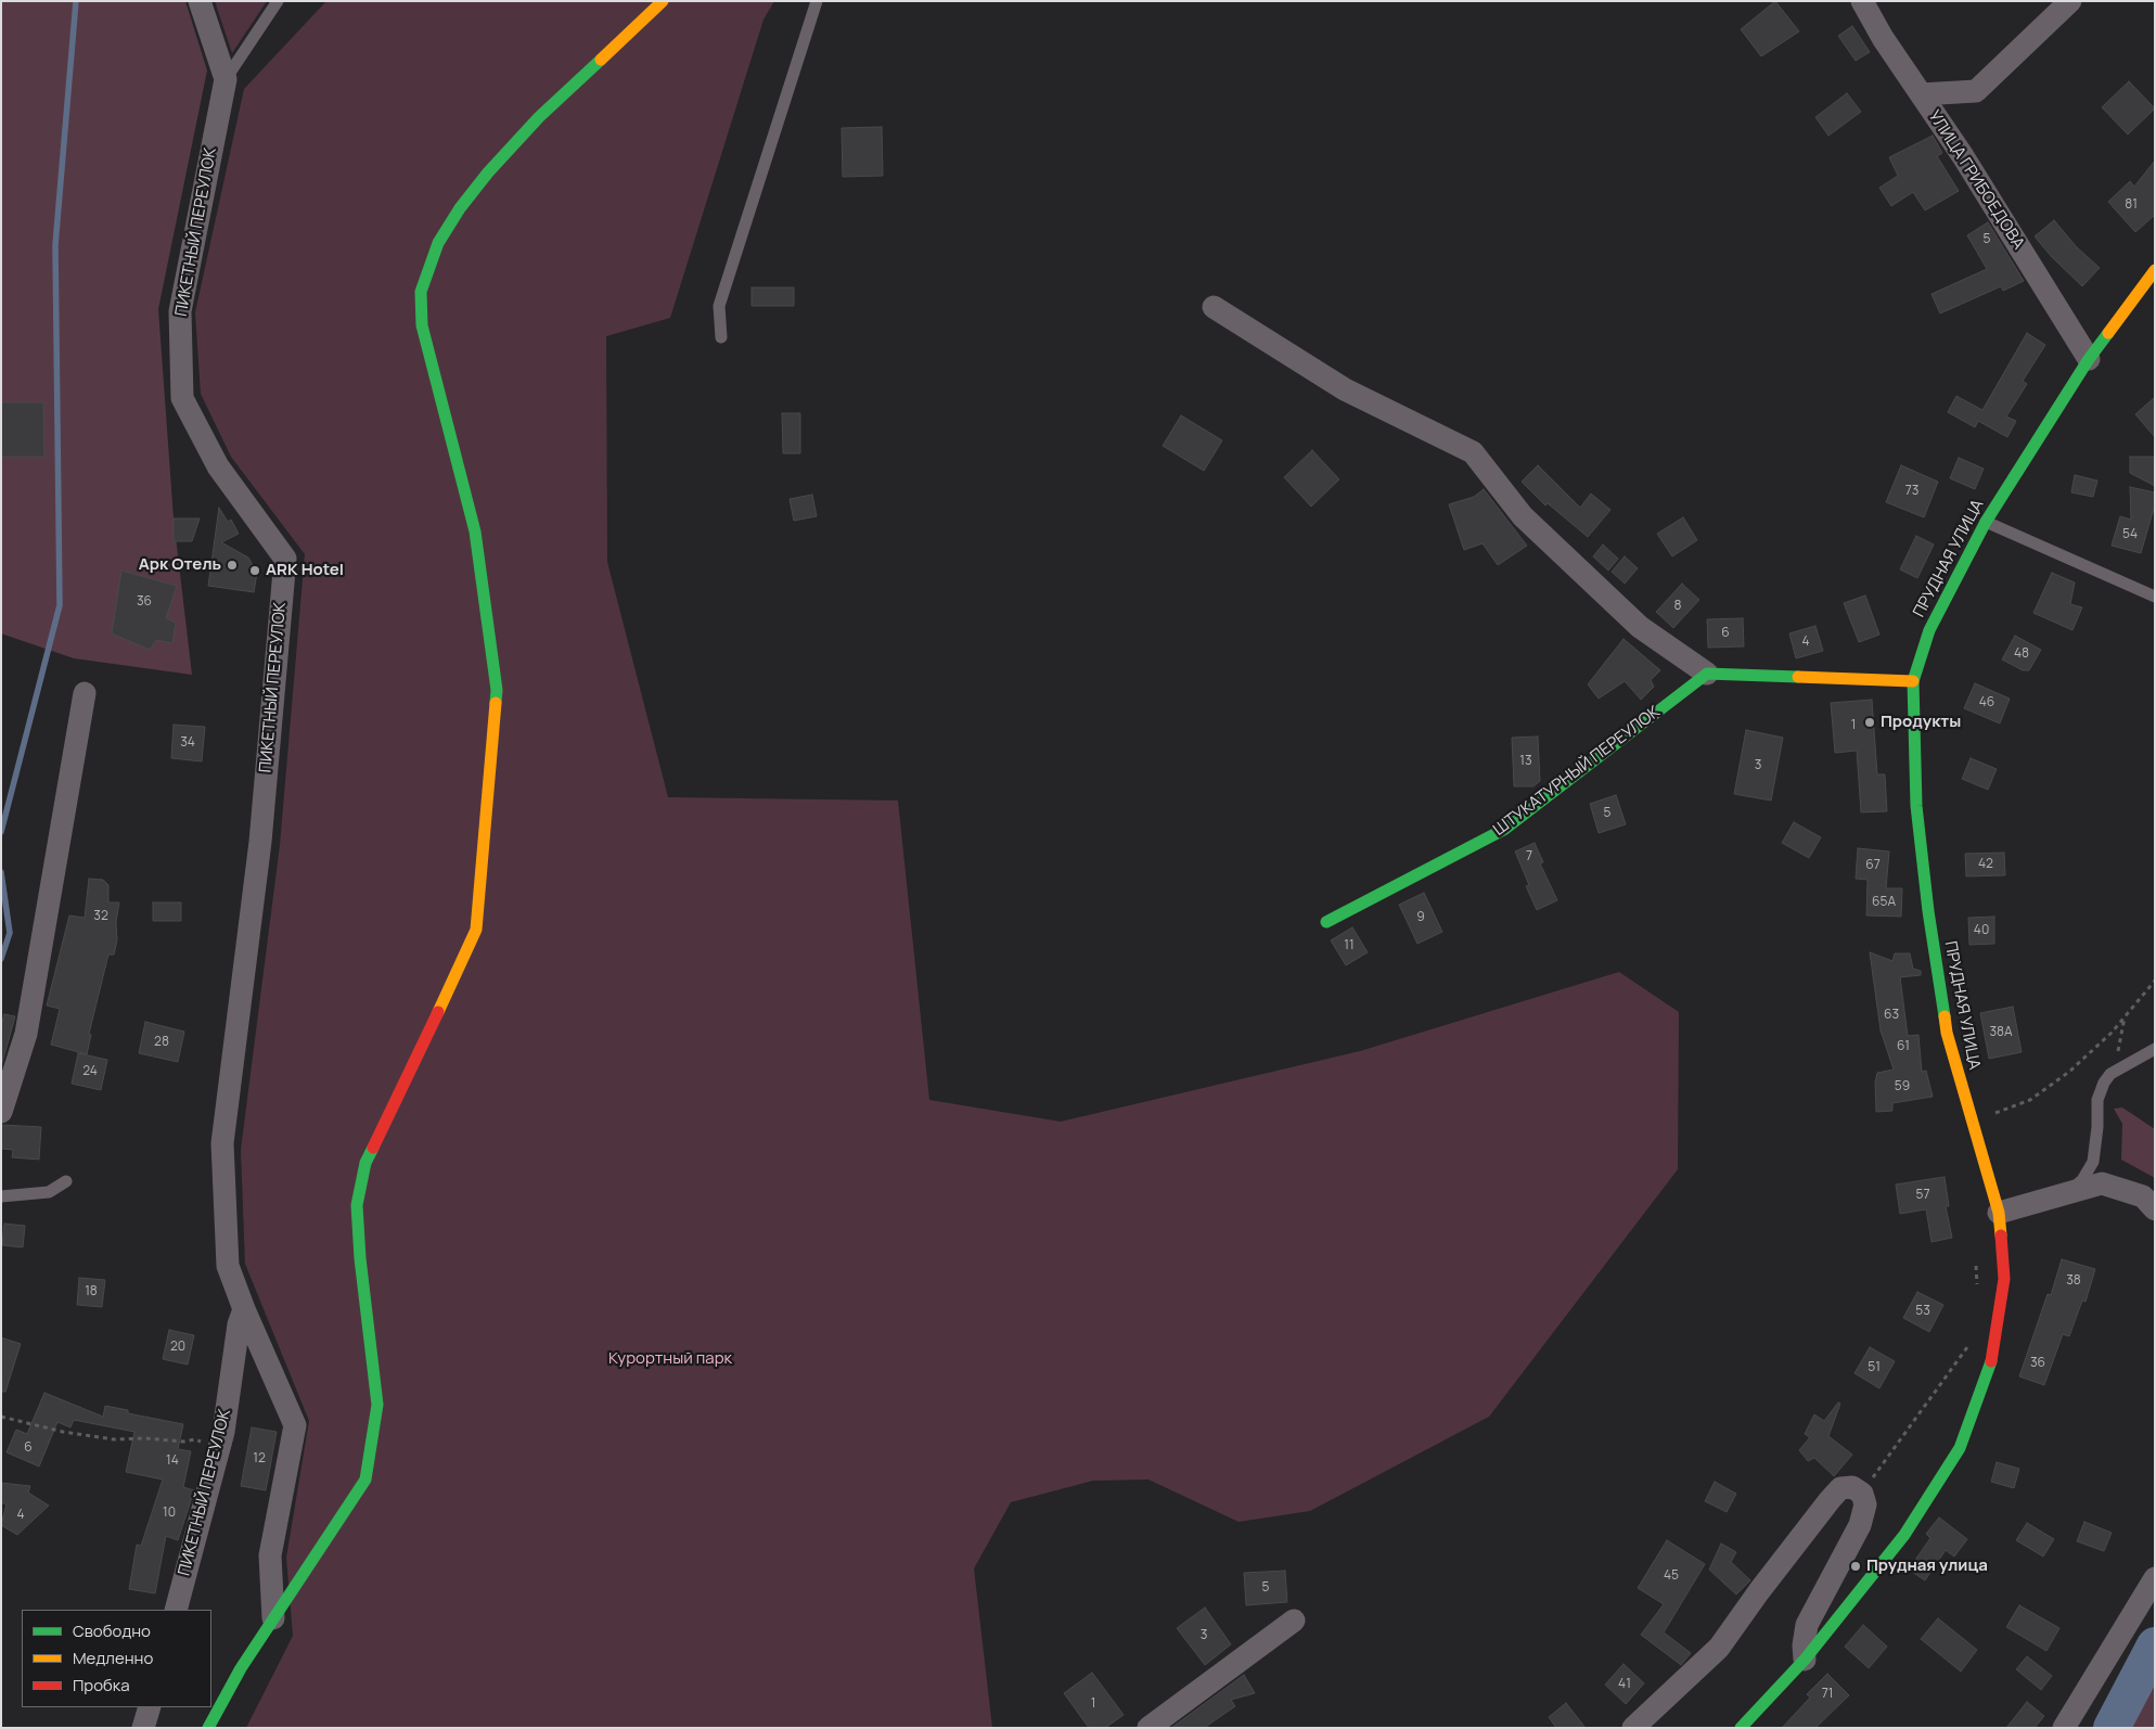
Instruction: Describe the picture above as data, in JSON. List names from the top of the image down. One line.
{"streets":{"street":["УЛИЦА ГРИБОЕДОВА","ПИКЕТНЫЙ ПЕРЕУЛОК","ПРУДНАЯ УЛИЦА","ШТУКАТУРНЫЙ ПЕРЕУЛОК"]},"crossings":[["УЛИЦА ГРИБОЕДОВА","ПРУДНАЯ УЛИЦА"]],"parks":["Курортный парк"],"places":["Арк Отель","ARK Hotel","Продукты","Прудная улица"],"house_numbers":["81","5","73","54","36","8","6","4","48","46","1","34","13","3","5","7","42","67","65А","32","9","40","11","63","38А","28","61","24","59","57","38","18","53","20","36","51","6","12","14","10","4","45","5","3","41","71","1"],"legend":["Свободно","Медленно","Пробка"]}
